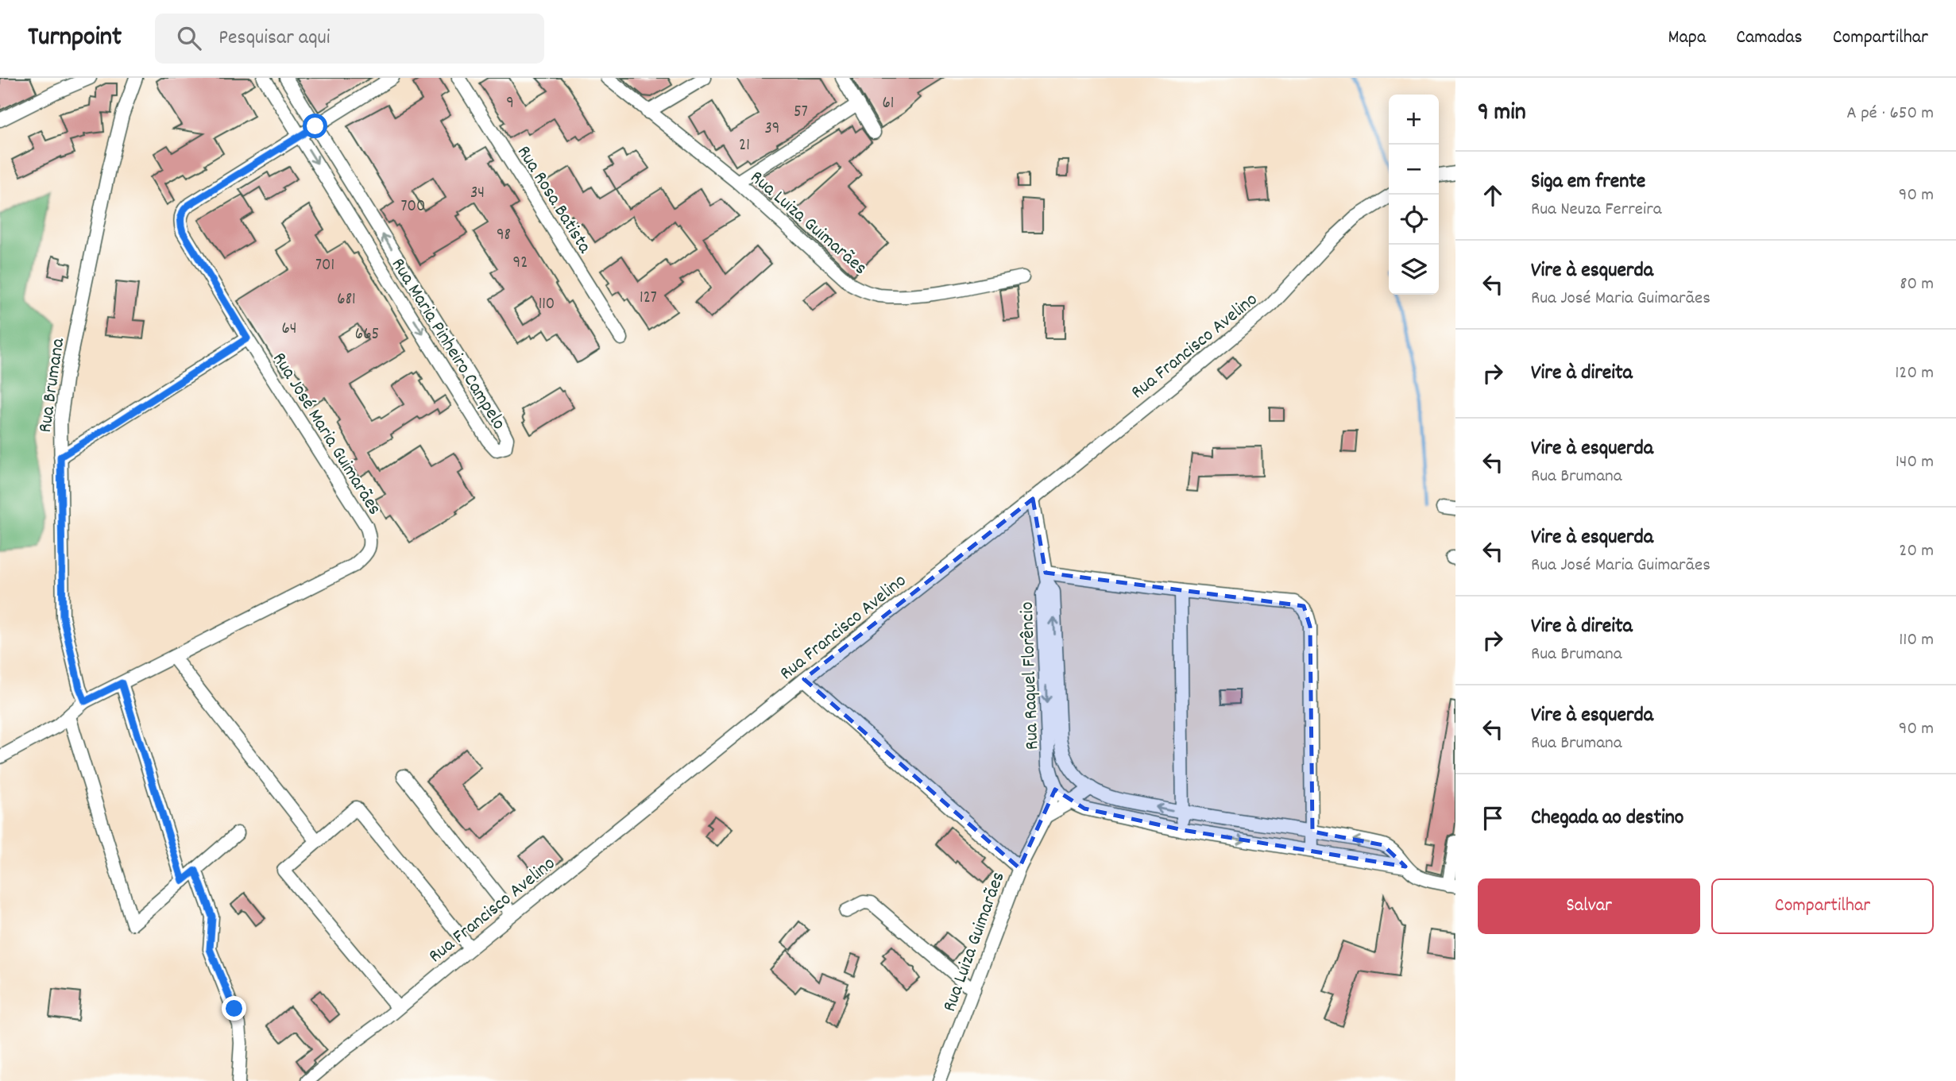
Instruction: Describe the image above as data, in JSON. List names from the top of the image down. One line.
{"streets":{"street":["Rua Rosa Batista","Rua Luiza Guimarães","Rua Maria Pinheiro Campelo","Rua Francisco Avelino","Rua Brumana","Rua José Maria Guimarães","Rua Raquel Florêncio"]},"crossings":[["Rua Luiza Guimarães","Rua Raquel Florêncio"],["Rua Maria Pinheiro Campelo","Rua José Maria Guimarães"],["Rua Brumana","Rua José Maria Guimarães"]],"house_numbers":["9","61","57","39","21","34","700","98","92","701","127","681","110","64","665"],"page":{"header":"Turnpoint","search":"Pesquisar aqui","nav":["Mapa","Camadas","Compartilhar"],"heading":["9 min","A pé · 650 m"],"map_buttons":["+","−"],"list":[["Siga em frente","Rua Neuza Ferreira","90 m"],["Vire à esquerda","Rua José Maria Guimarães","80 m"],["Vire à direita","120 m"],["Vire à esquerda","Rua Brumana","140 m"],["Vire à esquerda","Rua José Maria Guimarães","20 m"],["Vire à direita","Rua Brumana","110 m"],["Vire à esquerda","Rua Brumana","90 m"],"Chegada ao destino"],"buttons":["Salvar","Compartilhar"]}}
